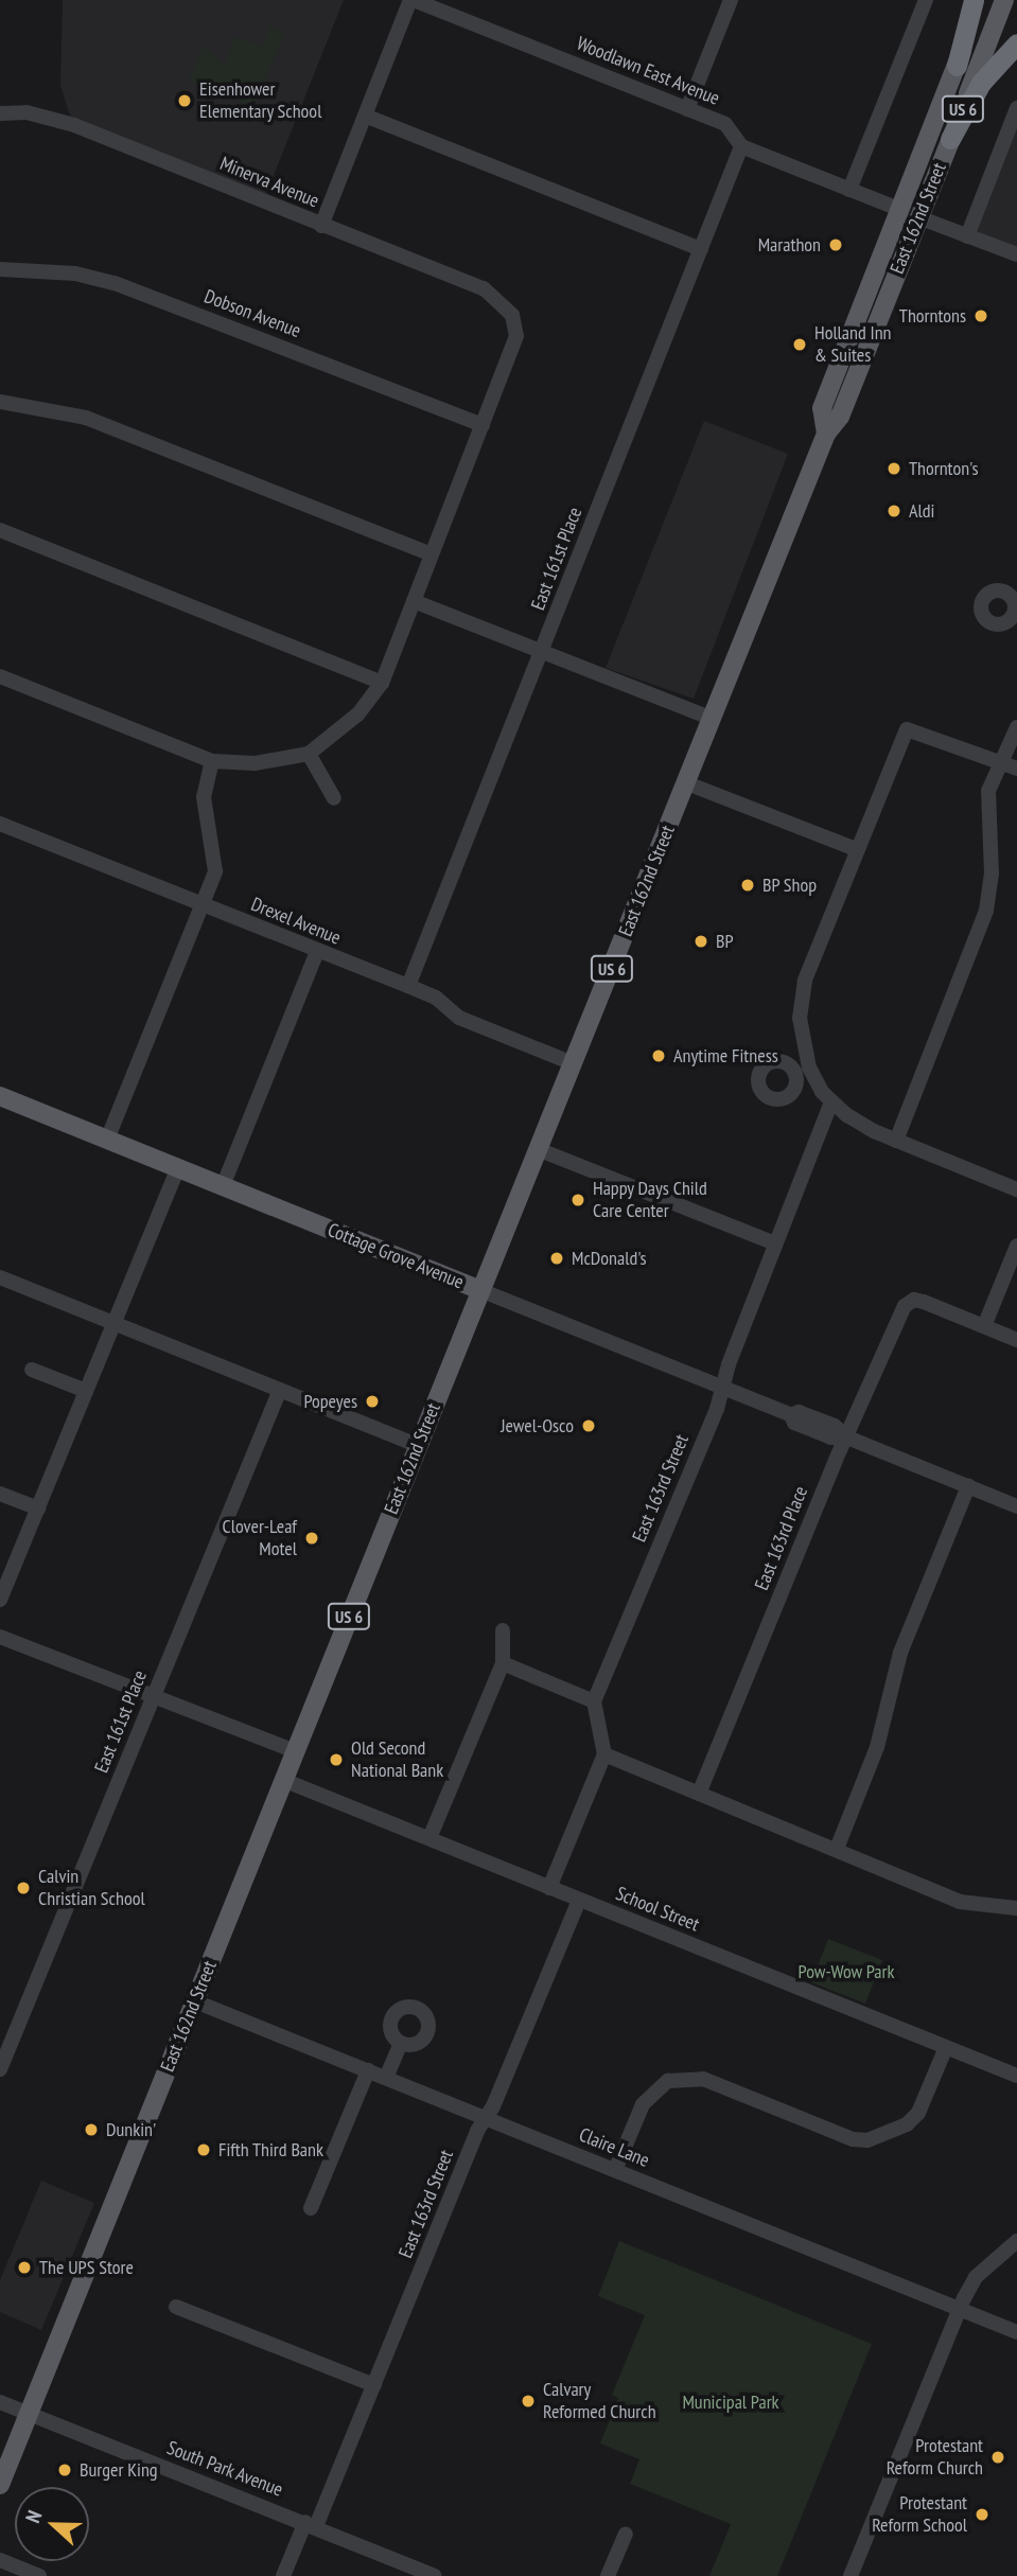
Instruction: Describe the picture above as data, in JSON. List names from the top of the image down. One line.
{"streets":{"main road":["US 6","East 162nd Street","Cottage Grove Avenue"],"street":["Woodlawn East Avenue","Minerva Avenue","Dobson Avenue","East 161st Place","Drexel Avenue","East 163rd Street","East 163rd Place","School Street","Claire Lane","South Park Avenue"]},"crossings":[["Woodlawn East Avenue","East 162nd Street"],["Woodlawn East Avenue","East 161st Place"],["Minerva Avenue","Dobson Avenue"],["East 162nd Street","Drexel Avenue"],["East 162nd Street","Cottage Grove Avenue"],["East 162nd Street","School Street"],["East 162nd Street","Claire Lane"],["East 162nd Street","South Park Avenue"],["East 161st Place","Drexel Avenue"],["Cottage Grove Avenue","East 163rd Street"],["Cottage Grove Avenue","East 163rd Place"],["East 163rd Street","School Street"],["East 163rd Street","Claire Lane"],["East 163rd Street","South Park Avenue"]],"parks":["Pow-Wow Park","Municipal Park"],"places":["Eisenhower Elementary School","Marathon","Thorntons","Holland Inn & Suites","Thornton's","Aldi","BP Shop","BP","Anytime Fitness","Happy Days Child Care Center","McDonald's","Popeyes","Jewel-Osco","Clover-Leaf Motel","Old Second National Bank","Calvin Christian School","Dunkin'","Fifth Third Bank","The UPS Store","Calvary Reformed Church","Protestant Reform Church","Burger King","Protestant Reform School"],"north":"left"}
